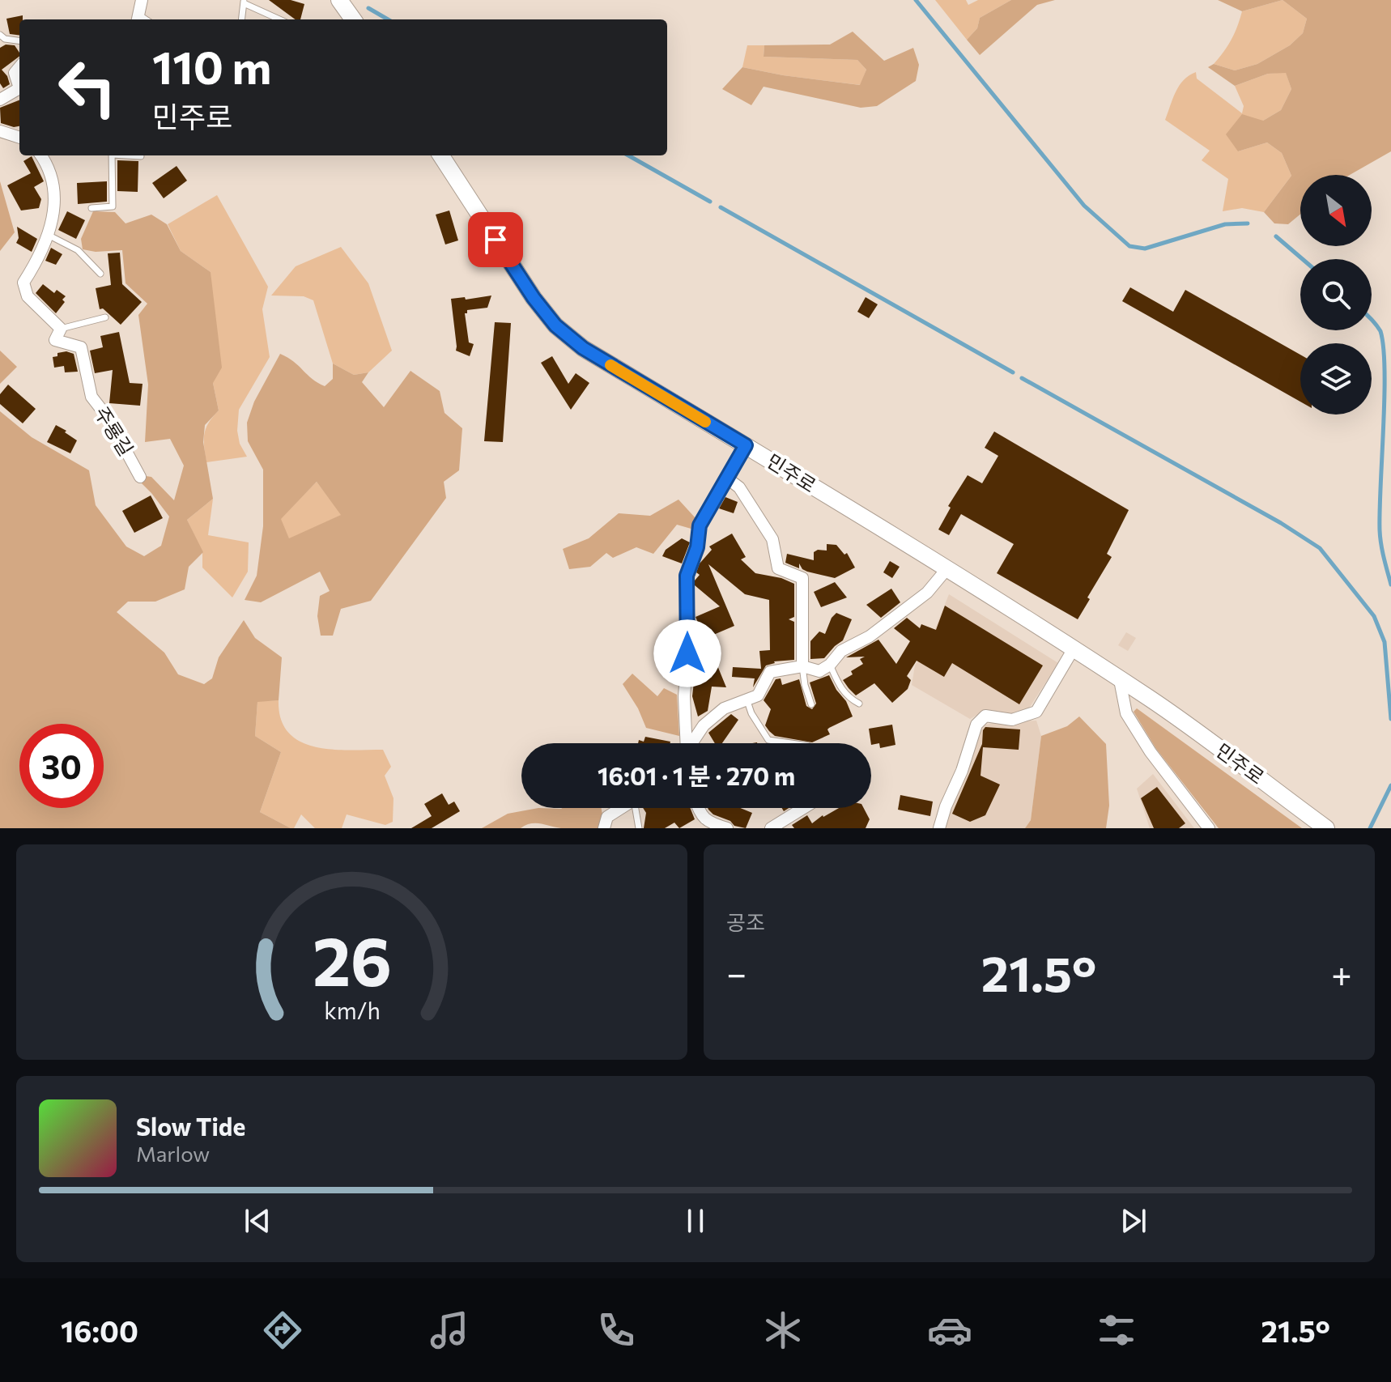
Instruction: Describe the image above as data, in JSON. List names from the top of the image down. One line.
{"streets":{"main road":["민주로"],"street":["주룡길"]},"north":"bottom right","page":{"turn":["110 m","민주로"],"limit":"30","trip":"16:01 · 1 분 · 270 m","tile":"공조","heat":["−","21.5°","+"],"song":["Slow Tide","Marlow"],"tabs":["16:00","21.5°"],"gauge":["26","km/h"]}}
